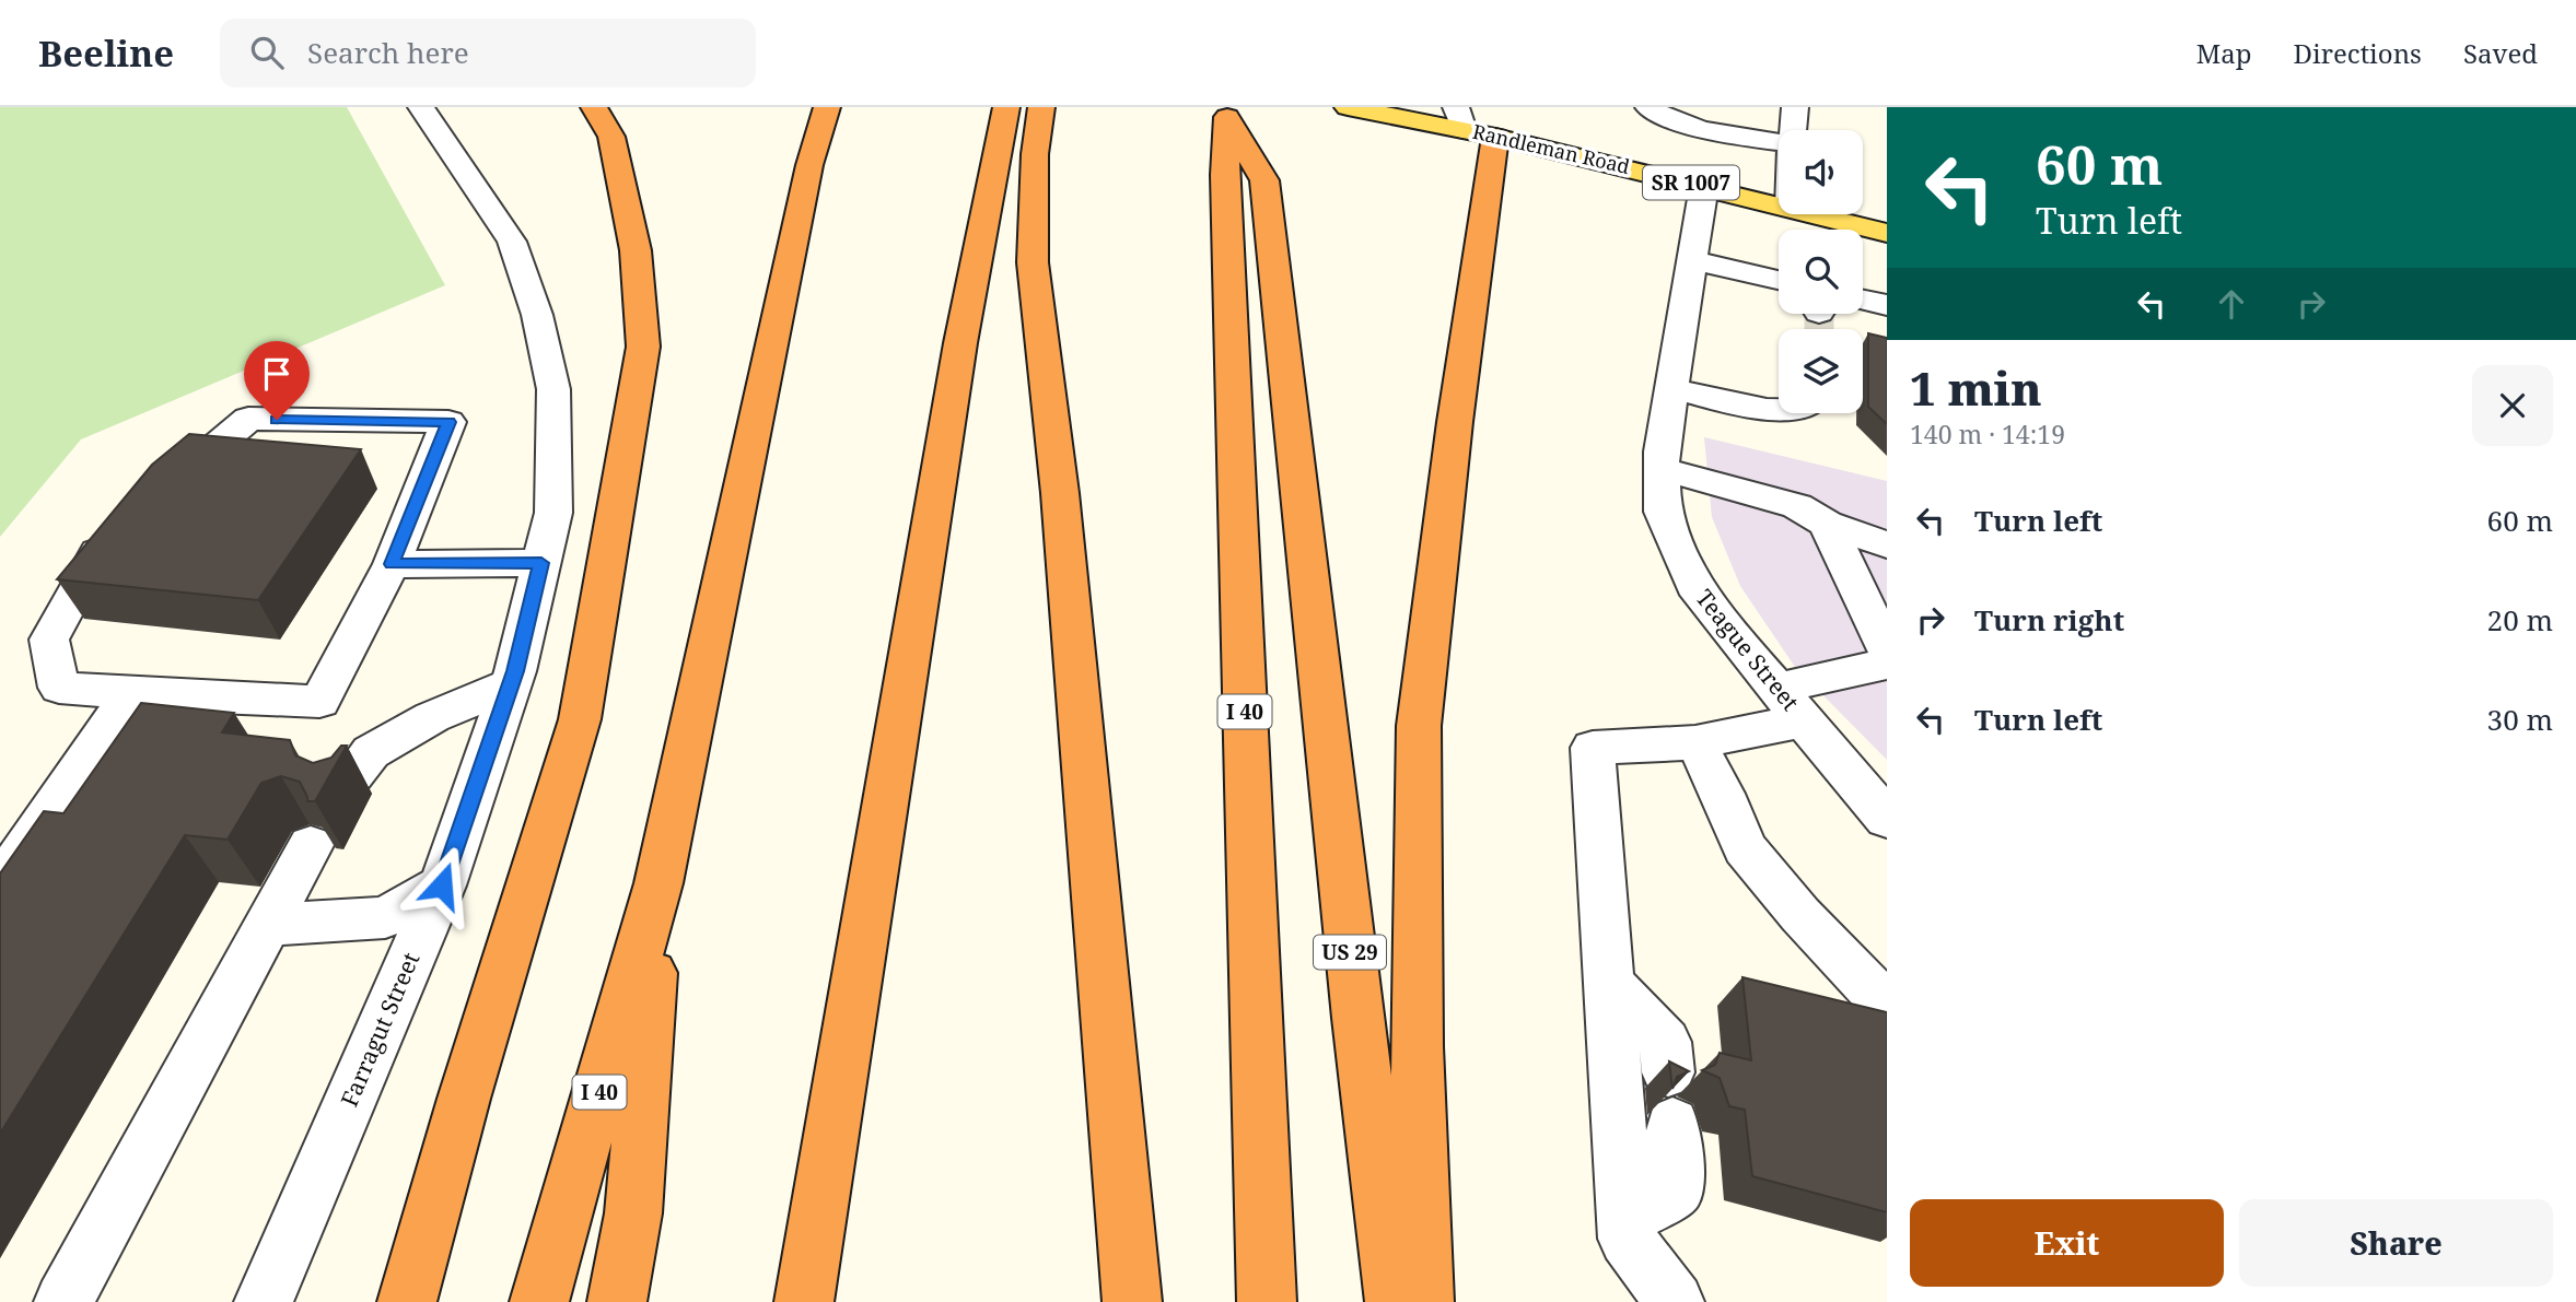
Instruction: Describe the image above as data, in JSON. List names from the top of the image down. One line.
{"streets":{"highway":["I 40","US 29"],"main road":["Randleman Road","SR 1007"],"street":["Teague Street","Farragut Street"]},"crossings":[["Randleman Road","Teague Street"],["I 40","US 29"]],"page":{"header":"Beeline","search":"Search here","nav":["Map","Directions","Saved"],"turn":["60 m","Turn left"],"heading":["1 min","140 m · 14:19"],"list":[{"name":"Turn left","value":"60 m"},{"name":"Turn right","value":"20 m"},{"name":"Turn left","value":"30 m"}],"buttons":["Exit","Share"]}}
